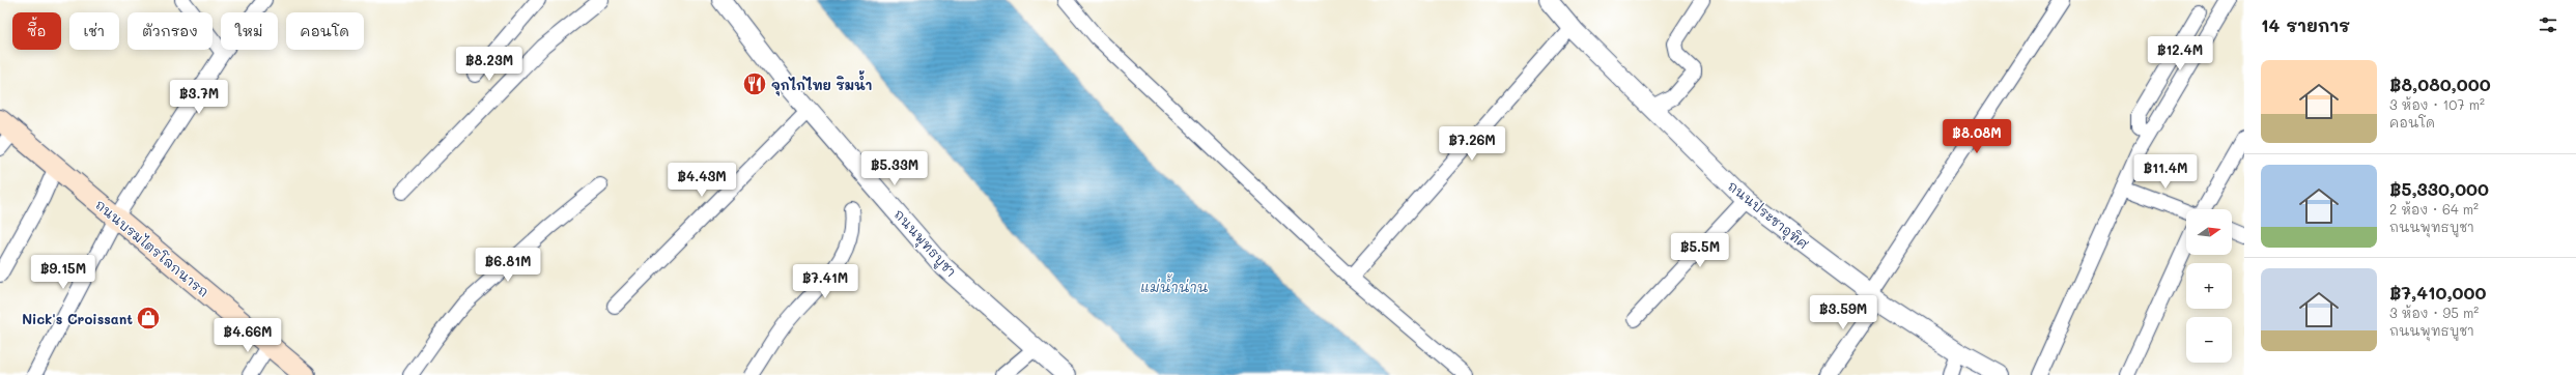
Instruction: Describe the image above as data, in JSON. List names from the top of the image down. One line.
{"streets":{"main road":["ถนนบรมไตรโลกนารถ"],"street":["ถนนประชาอุทิศ","ถนนพุทธบูชา"]},"water":["แม่น้ำน่าน"],"places":{"restaurant":["จุกไก่ไทย ริมน้ำ"],"shop":["Nick's Croissant"]},"north":"right","page":{"heading":"14 รายการ","chip":["ซื้อ","เช่า","ตัวกรอง","ใหม่","คอนโด"],"price":["฿12.4M","฿8.23M","฿3.7M","฿8.08M","฿7.26M","฿5.33M","฿11.4M","฿4.43M","฿5.5M","฿6.81M","฿9.15M","฿7.41M","฿3.59M","฿4.66M"],"list":[{"name":"฿8,080,000","note":"3 ห้อง · 107 m² · คอนโด"},{"name":"฿5,330,000","note":"2 ห้อง · 64 m² · ถนนพุทธบูชา"},{"name":"฿7,410,000","note":"3 ห้อง · 95 m² · ถนนพุทธบูชา"}],"map_buttons":["+","−"]}}
